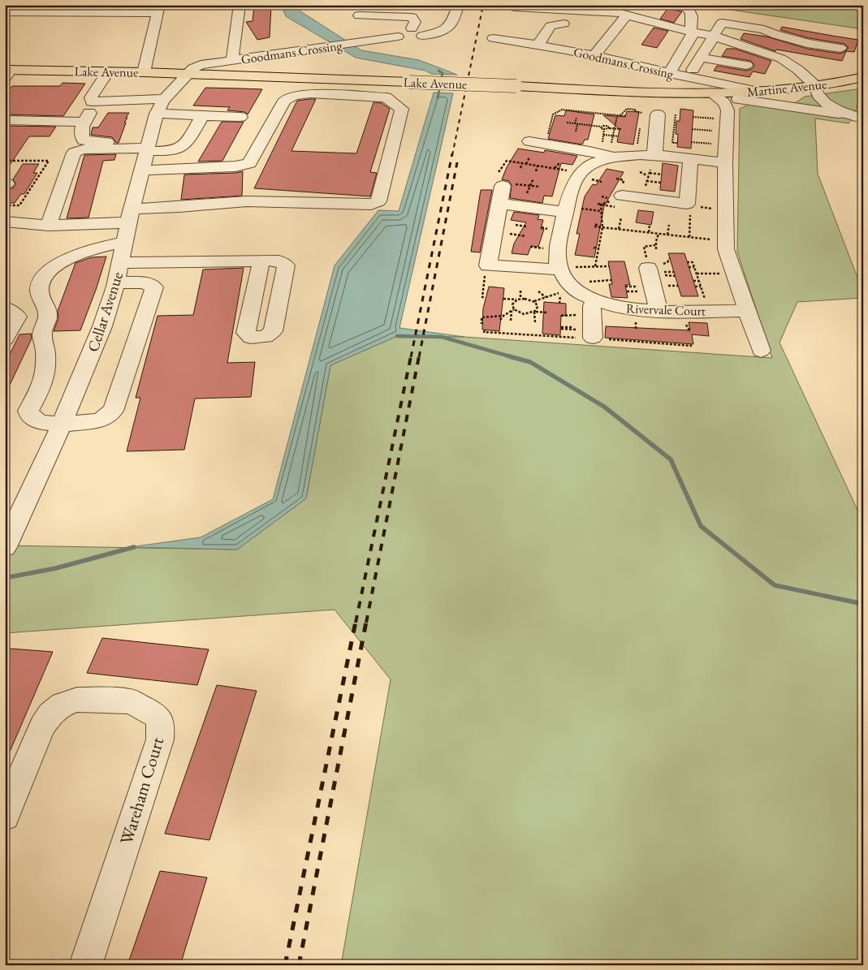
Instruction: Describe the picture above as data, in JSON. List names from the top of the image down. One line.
{"streets":{"main road":["Lake Avenue","Martine Avenue"],"street":["Goodmans Crossing","Rivervale Court","Cellar Avenue","Wareham Court"]},"crossings":[["Goodmans Crossing","Lake Avenue"],["Goodmans Crossing","Martine Avenue"],["Goodmans Crossing","Cellar Avenue"],["Lake Avenue","Martine Avenue"],["Lake Avenue","Cellar Avenue"]]}
